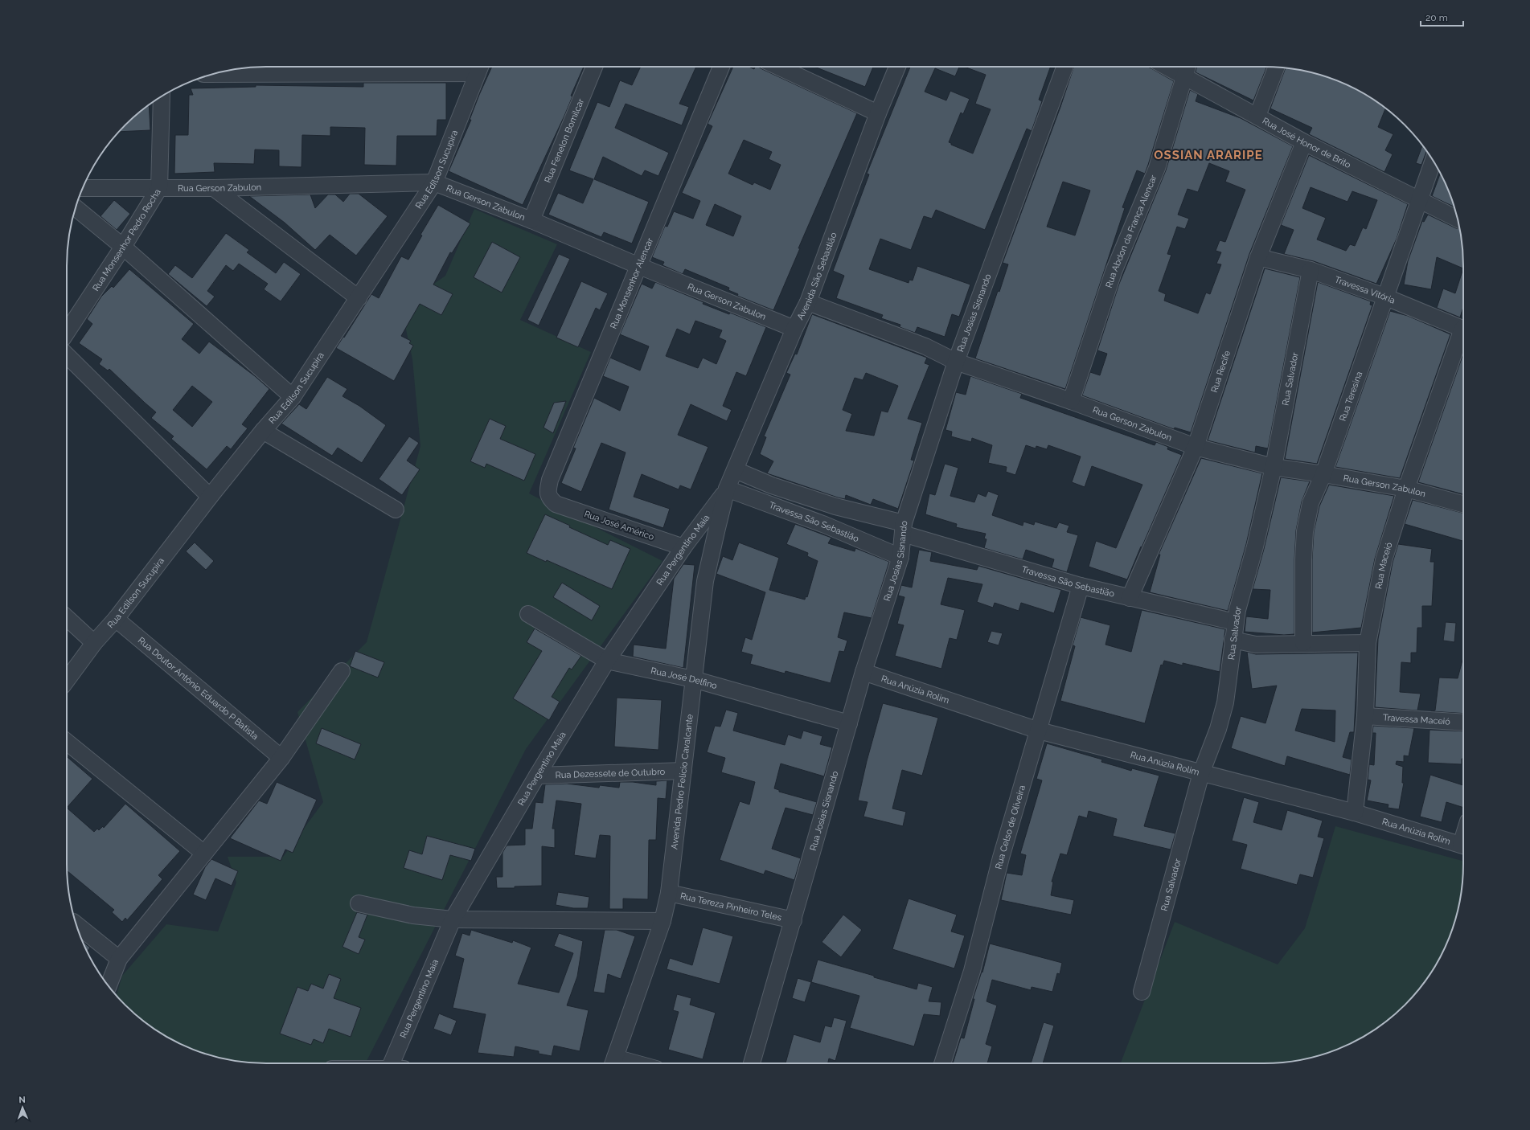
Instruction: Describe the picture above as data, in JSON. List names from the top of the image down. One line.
{"streets":{"street":["Rua Fenelon Bomilcar","Rua José Honor de Brito","Rua Edilson Sucupira","Rua Gerson Zabulon","Rua Abdon da França Alencar","Rua Monsenhor Pedro Rocha","Avenida São Sebastião","Rua Monsenhor Alencar","Travessa Vitória","Rua Josias Sisnando","Rua Recife","Rua Salvador","Rua Teresina","Travessa São Sebastião","Rua José Américo","Rua Pergentino Maia","Rua Maceió","Rua José Delfino","Rua Doutor Antônio Eduardo P Batista","Rua Anúzia Rolim","Travessa Maceió","Rua Dezessete de Outubro","Avenida Pedro Felício Cavalcante","Rua Celso de Oliveira","Rua Tereza Pinheiro Teles"]},"crossings":[["Rua Fenelon Bomilcar","Rua Gerson Zabulon"],["Rua José Honor de Brito","Rua Abdon da França Alencar"],["Rua José Honor de Brito","Rua Recife"],["Rua José Honor de Brito","Rua Teresina"],["Rua Edilson Sucupira","Rua Gerson Zabulon"],["Rua Edilson Sucupira","Rua Doutor Antônio Eduardo P Batista"],["Rua Gerson Zabulon","Rua Abdon da França Alencar"],["Rua Gerson Zabulon","Rua Monsenhor Pedro Rocha"],["Rua Gerson Zabulon","Avenida São Sebastião"],["Rua Gerson Zabulon","Rua Monsenhor Alencar"],["Rua Gerson Zabulon","Rua Josias Sisnando"],["Rua Gerson Zabulon","Rua Recife"],["Rua Gerson Zabulon","Rua Salvador"],["Rua Gerson Zabulon","Rua Teresina"],["Rua Gerson Zabulon","Rua Maceió"],["Avenida São Sebastião","Travessa São Sebastião"],["Avenida São Sebastião","Rua Pergentino Maia"],["Avenida São Sebastião","Avenida Pedro Felício Cavalcante"],["Rua Monsenhor Alencar","Rua José Américo"],["Travessa Vitória","Rua Recife"],["Travessa Vitória","Rua Salvador"],["Travessa Vitória","Rua Teresina"],["Rua Josias Sisnando","Travessa São Sebastião"],["Rua Josias Sisnando","Rua José Delfino"],["Rua Josias Sisnando","Rua Anúzia Rolim"],["Rua Josias Sisnando","Rua Tereza Pinheiro Teles"],["Rua Recife","Travessa São Sebastião"],["Rua Salvador","Travessa São Sebastião"],["Rua Salvador","Rua Anúzia Rolim"],["Travessa São Sebastião","Rua Pergentino Maia"],["Travessa São Sebastião","Avenida Pedro Felício Cavalcante"],["Travessa São Sebastião","Rua Celso de Oliveira"],["Rua José Américo","Rua Pergentino Maia"],["Rua Pergentino Maia","Rua José Delfino"],["Rua Pergentino Maia","Rua Dezessete de Outubro"],["Rua Pergentino Maia","Avenida Pedro Felício Cavalcante"],["Rua Maceió","Rua Anúzia Rolim"],["Rua Maceió","Travessa Maceió"],["Rua José Delfino","Avenida Pedro Felício Cavalcante"],["Rua Anúzia Rolim","Rua Celso de Oliveira"],["Rua Dezessete de Outubro","Avenida Pedro Felício Cavalcante"],["Avenida Pedro Felício Cavalcante","Rua Tereza Pinheiro Teles"]],"districts":["OSSIAN ARARIPE"],"scale_bar":"20 m","north":"top"}
